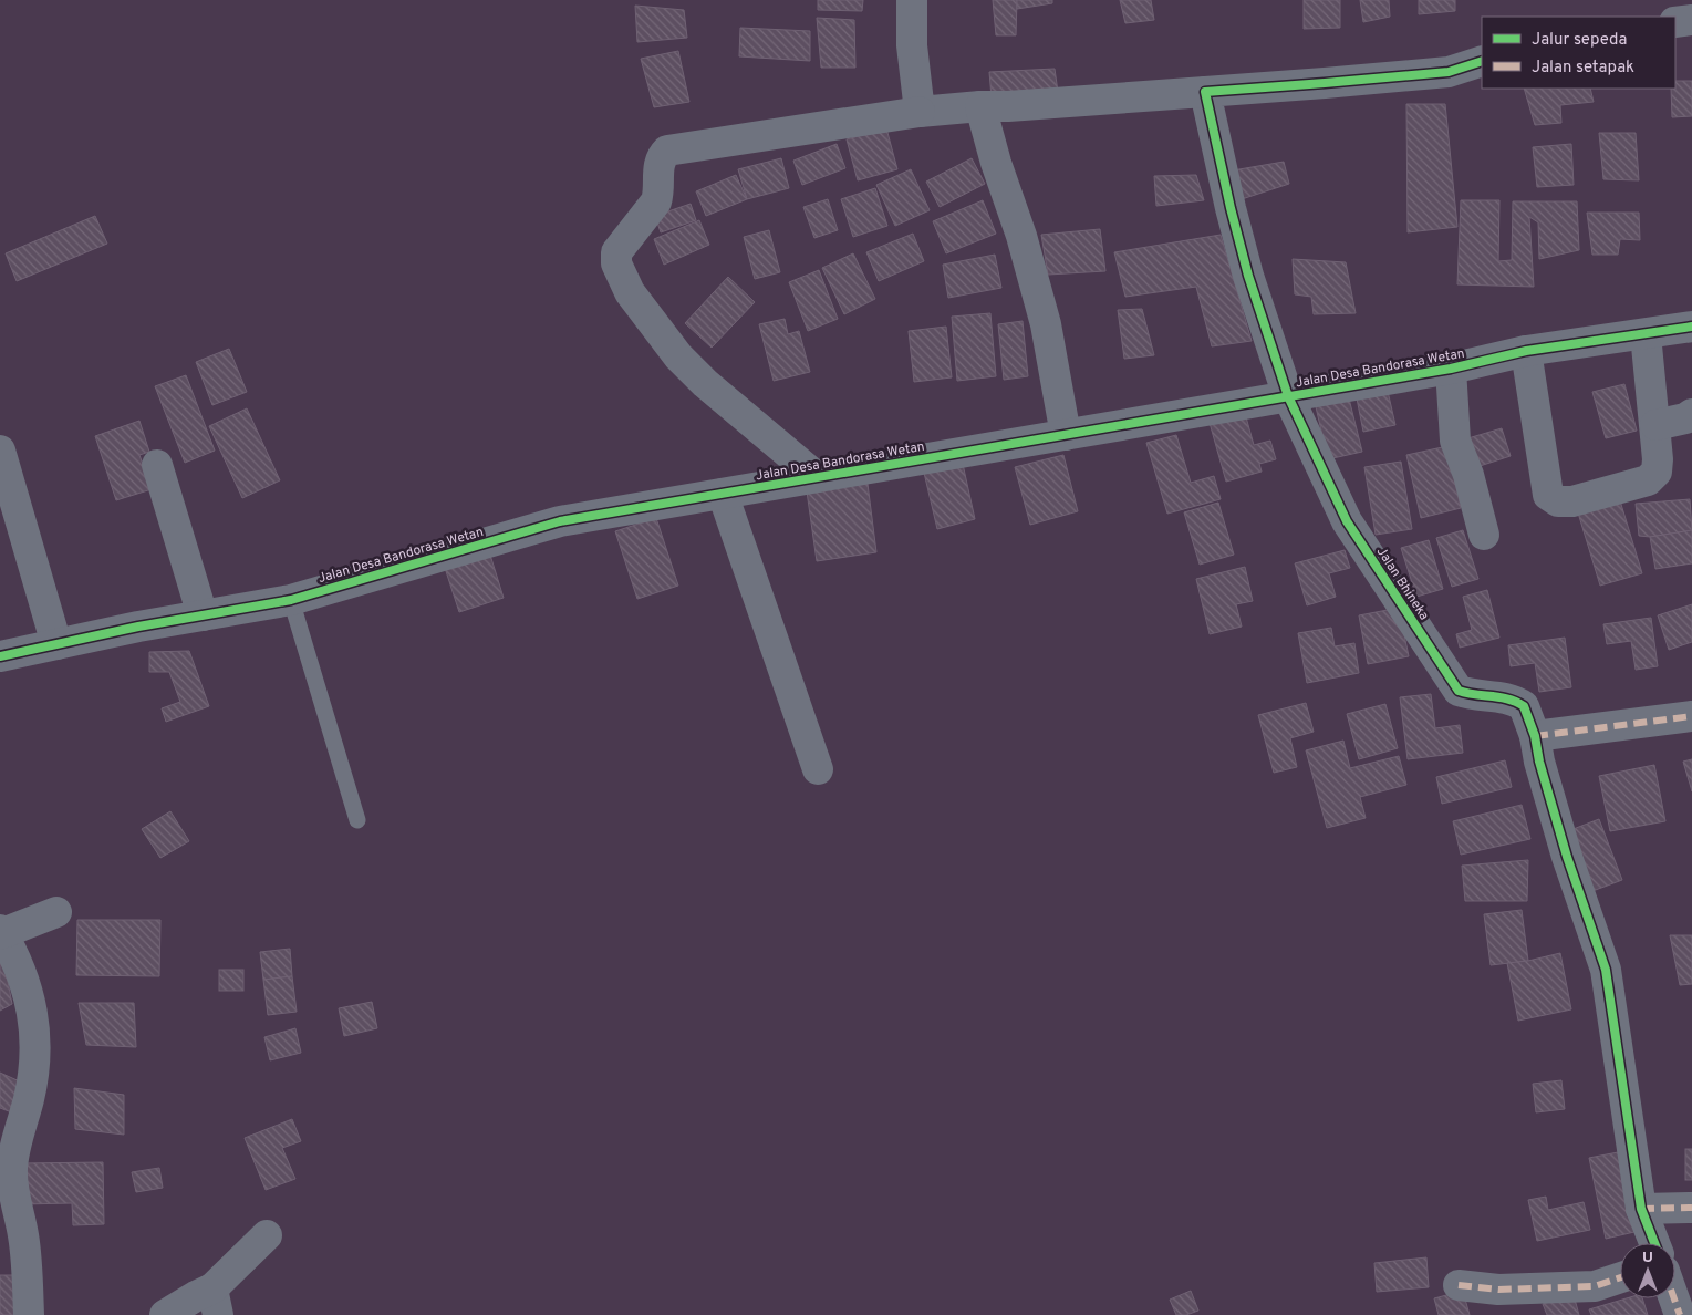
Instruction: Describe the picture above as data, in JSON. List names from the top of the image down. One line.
{"streets":{"street":["Jalan Desa Bandorasa Wetan","Jalan Bhineka"]},"crossings":[["Jalan Desa Bandorasa Wetan","Jalan Bhineka"]],"legend":["Jalur sepeda","Jalan setapak"],"north":"top"}
